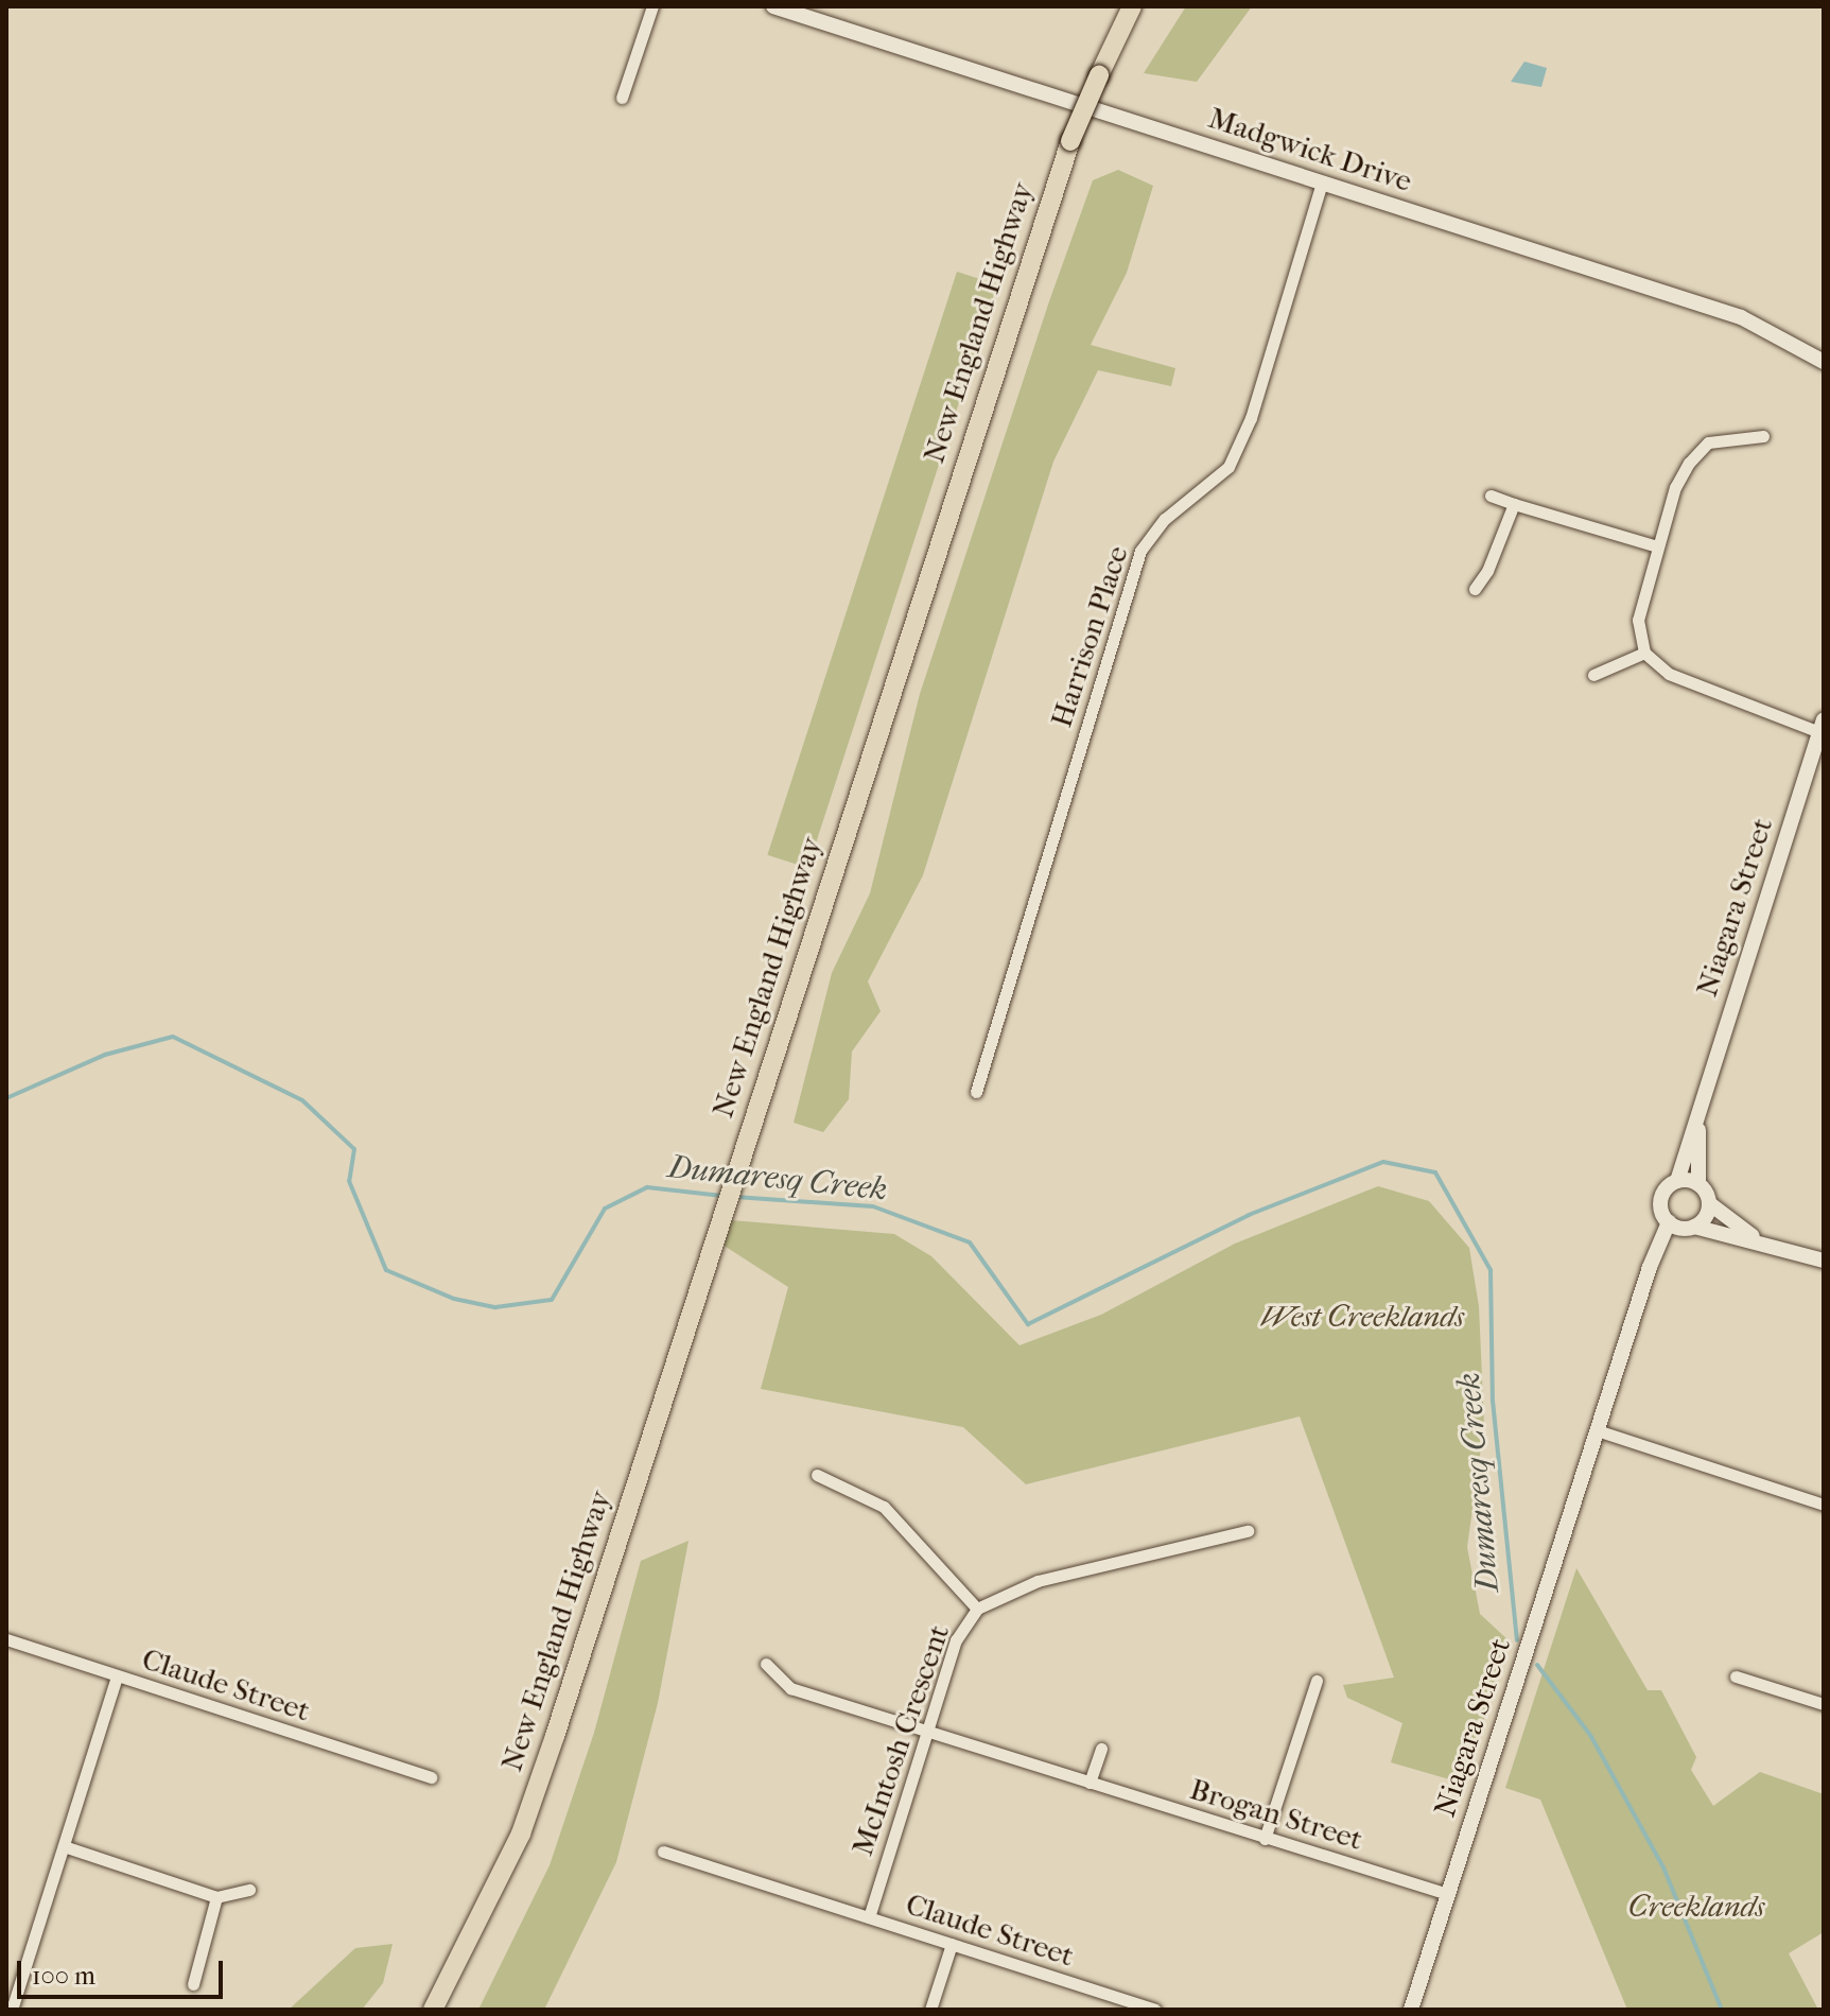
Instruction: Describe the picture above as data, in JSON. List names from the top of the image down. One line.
{"streets":{"highway":["New England Highway"],"street":["Madgwick Drive","Harrison Place","Niagara Street","Claude Street","McIntosh Crescent","Brogan Street"]},"crossings":[["Madgwick Drive","Harrison Place"],["Niagara Street","Brogan Street"],["Claude Street","McIntosh Crescent"],["McIntosh Crescent","Brogan Street"]],"water":["Dumaresq Creek"],"parks":["West Creeklands","Creeklands"],"scale_bar":"100 m"}
